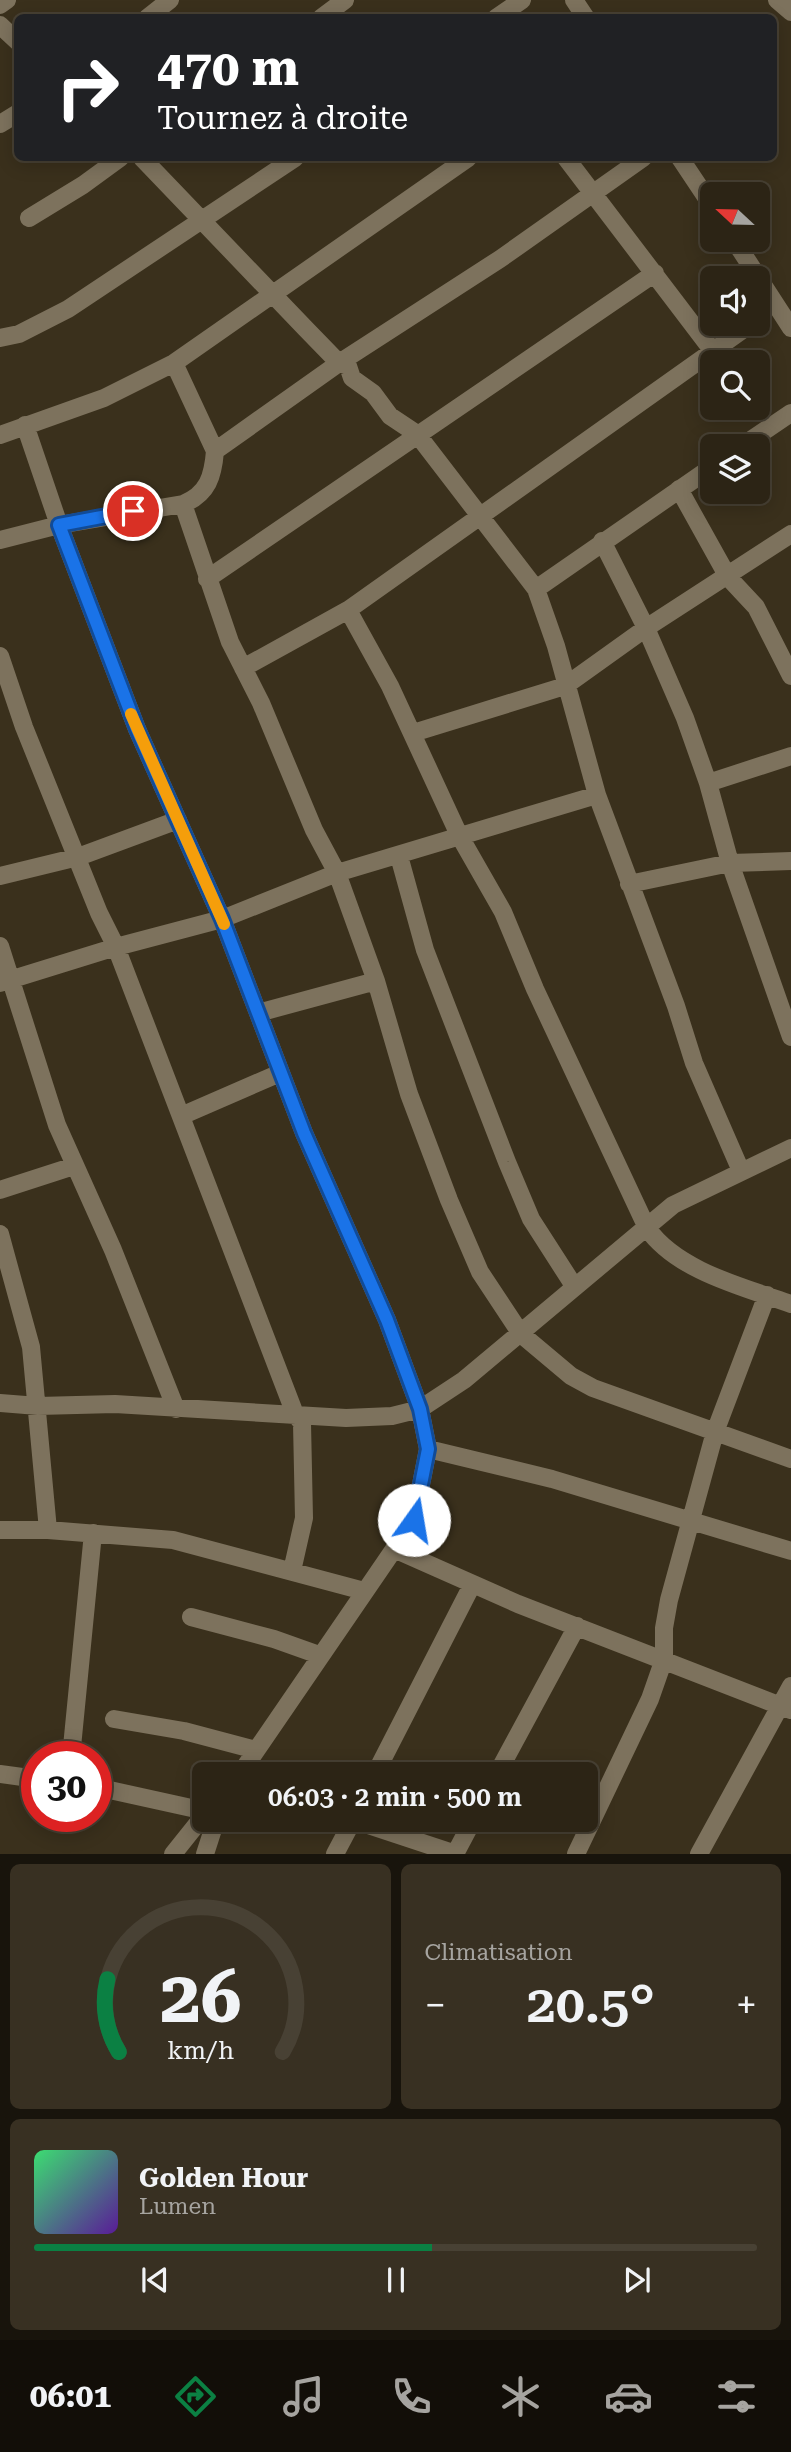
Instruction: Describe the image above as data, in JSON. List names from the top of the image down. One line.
{"north":"left","page":{"turn":["470 m","Tournez à droite"],"limit":"30","trip":"06:03 · 2 min · 500 m","tile":"Climatisation","heat":["−","20.5°","+"],"song":["Golden Hour","Lumen"],"tabs":"06:01","gauge":["26","km/h"]}}
